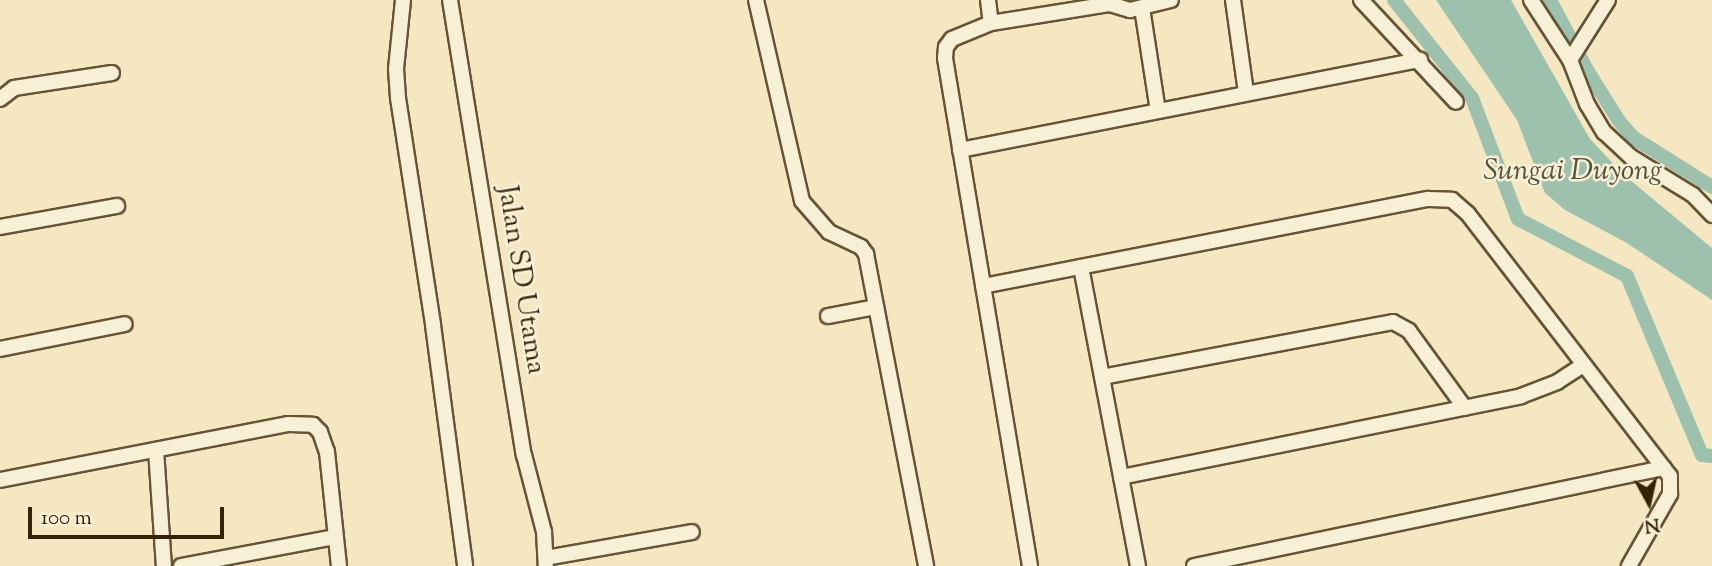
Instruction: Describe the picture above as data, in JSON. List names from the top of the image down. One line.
{"streets":{"street":["Jalan SD Utama"]},"water":["Sungai Duyong"],"scale_bar":"100 m","north":"bottom"}
